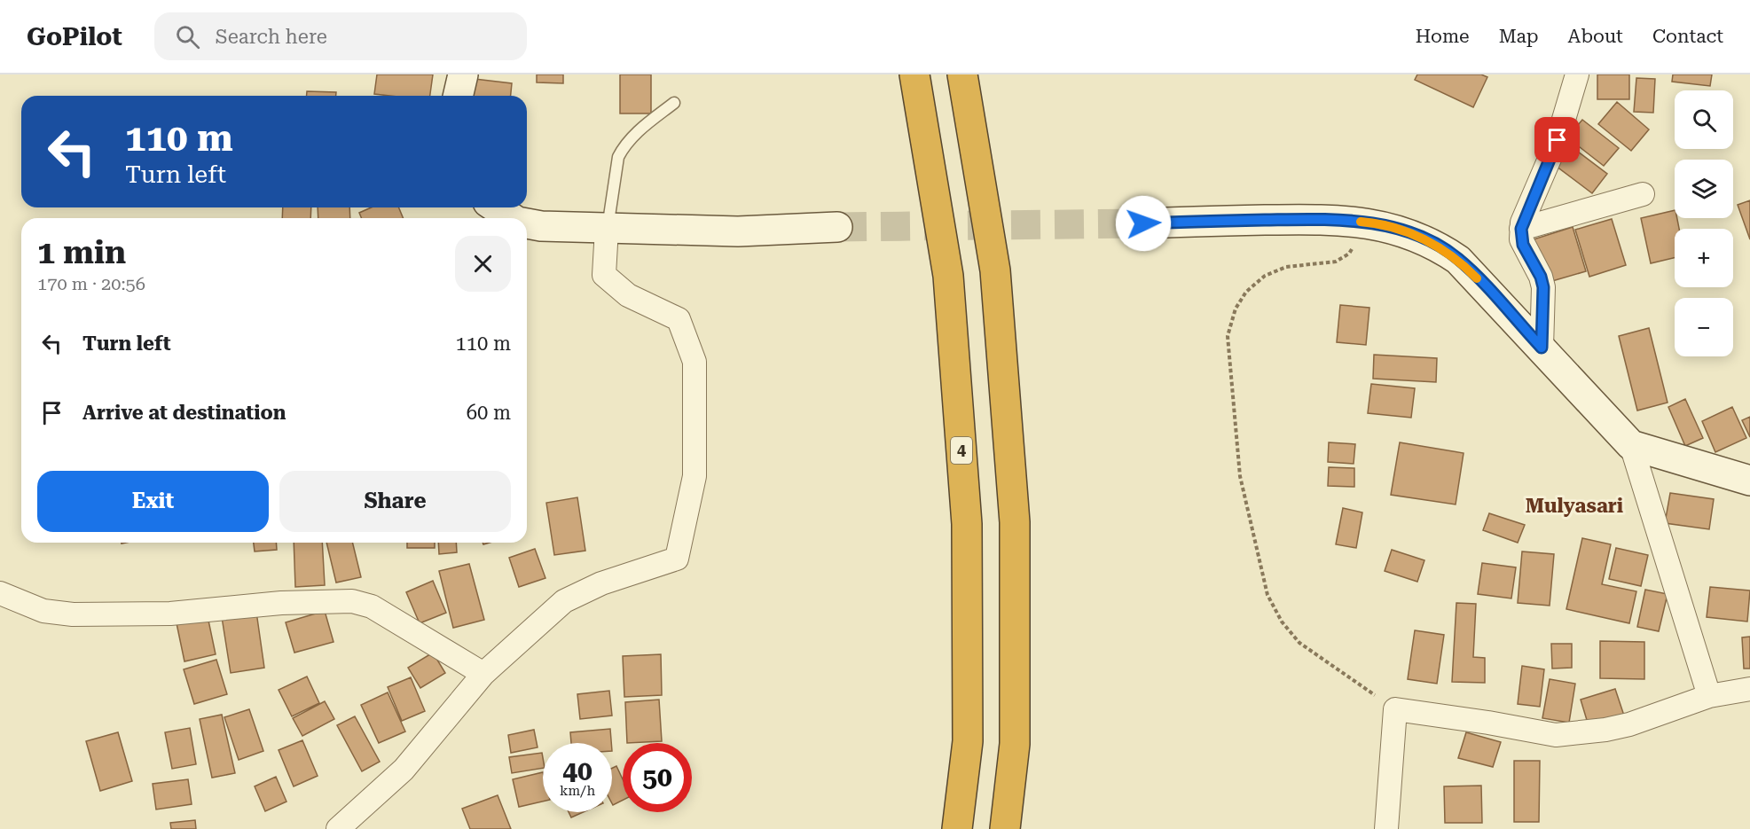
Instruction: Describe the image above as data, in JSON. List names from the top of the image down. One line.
{"streets":{"highway":["4"]},"districts":["Mulyasari"],"page":{"header":"GoPilot","search":"Search here","nav":["Home","Map","About","Contact"],"map_buttons":["+","−"],"turn":["110 m","Turn left"],"heading":["1 min","170 m · 20:56"],"list":[{"name":"Turn left","value":"110 m"},{"name":"Arrive at destination","value":"60 m"}],"buttons":["Exit","Share"],"speed":"40 km/h","limit":"50"}}
